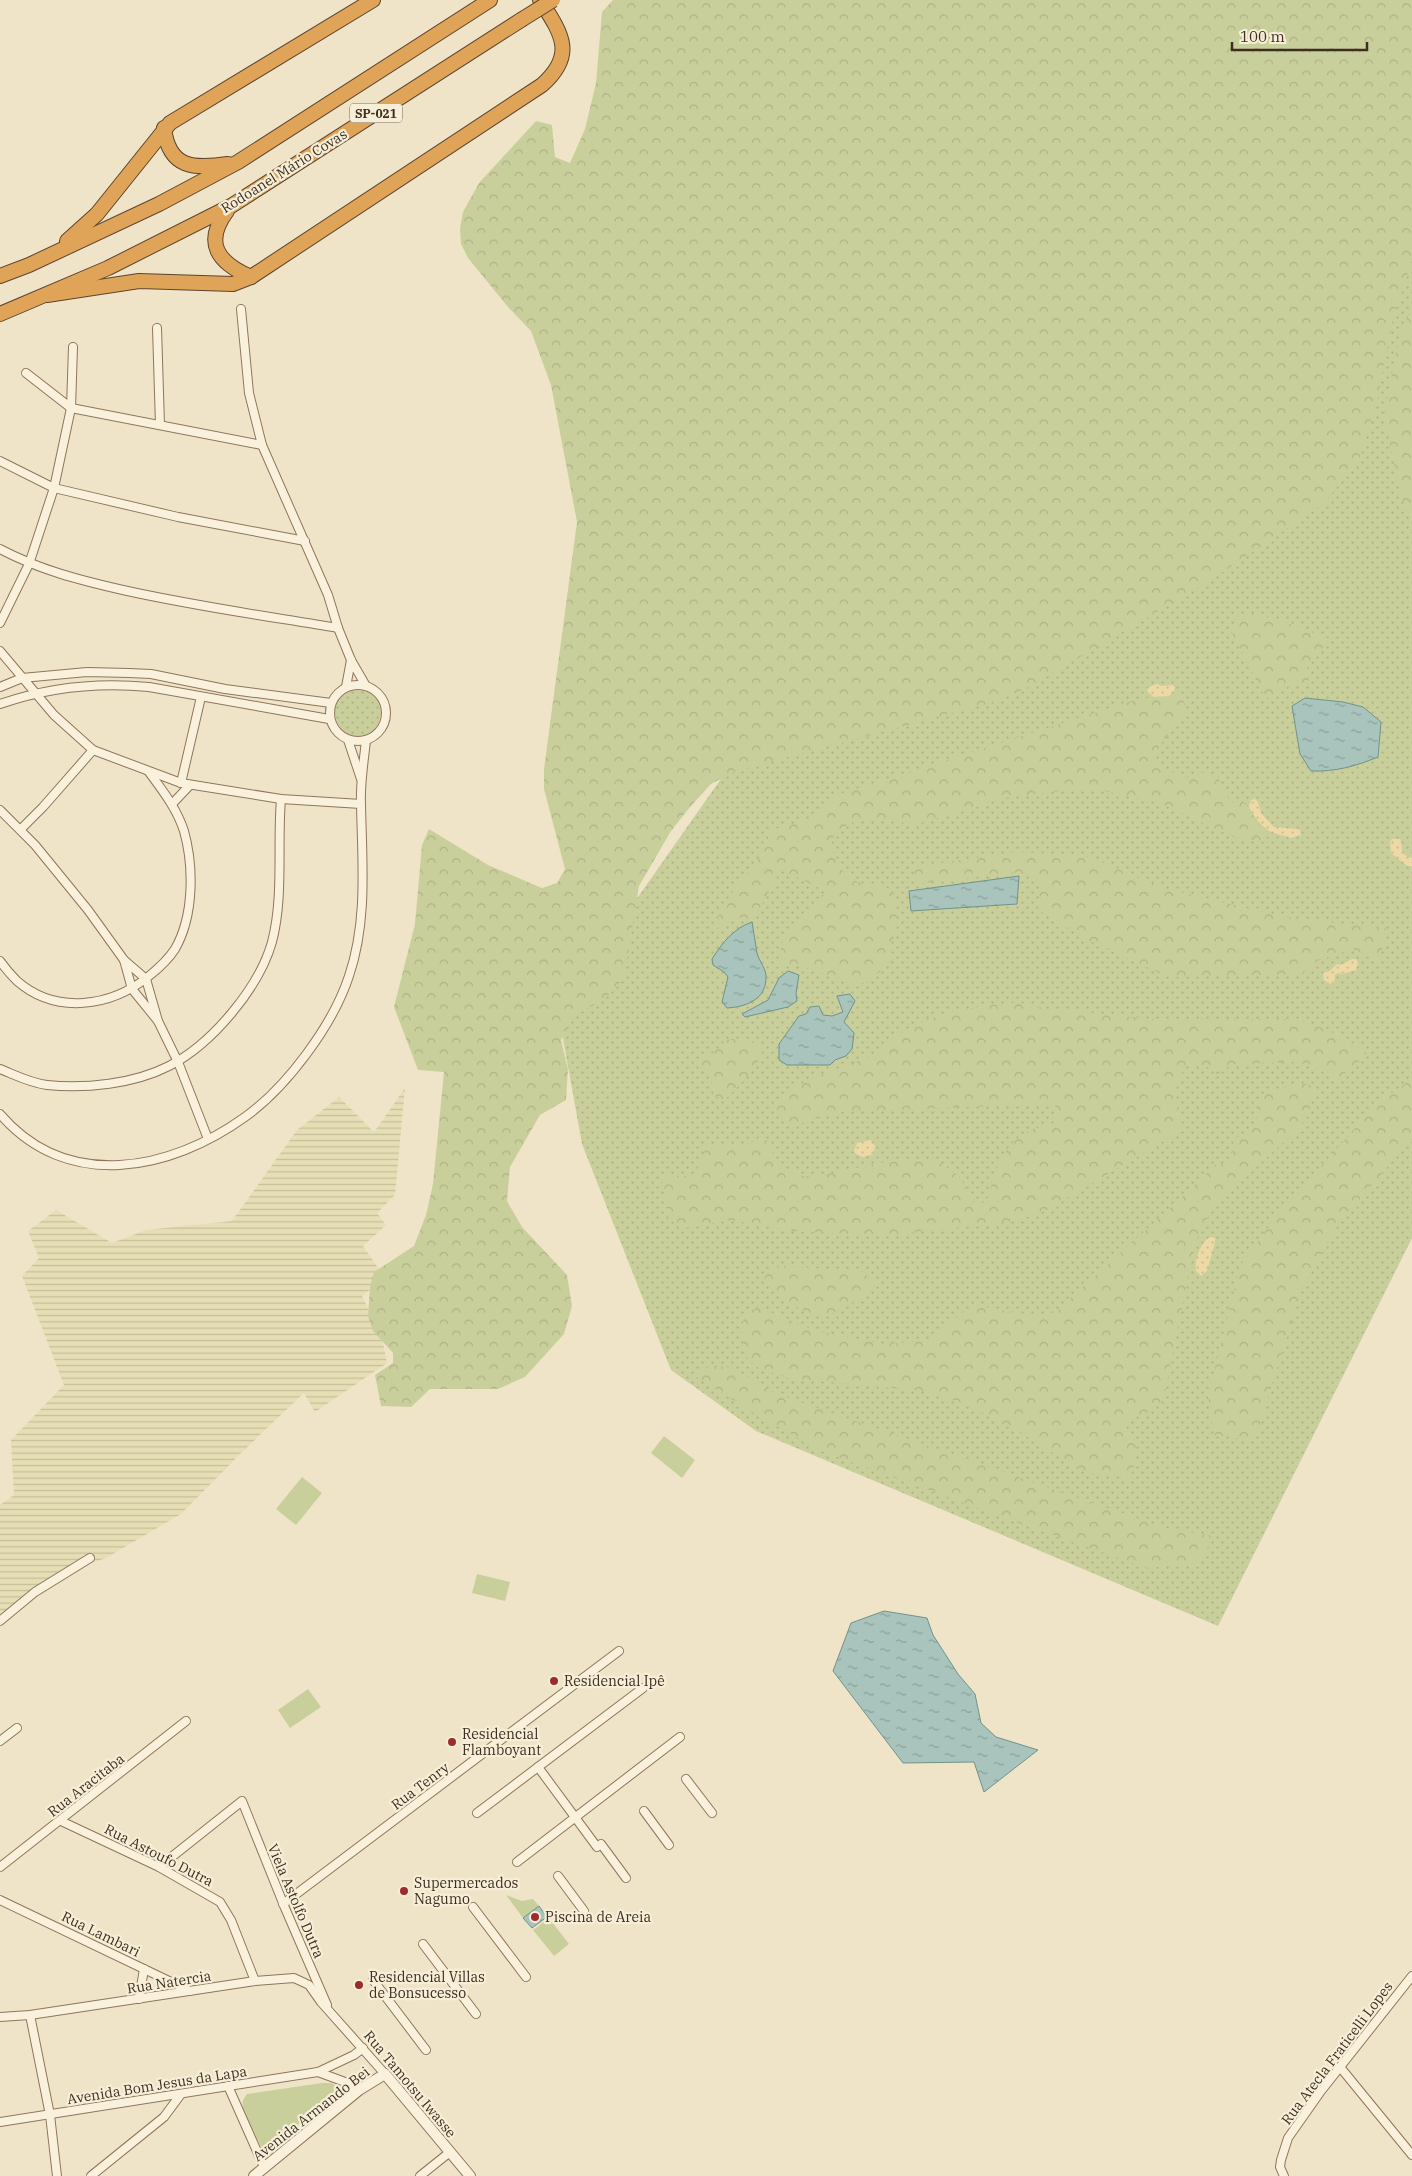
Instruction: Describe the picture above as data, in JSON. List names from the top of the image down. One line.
{"streets":{"highway":["SP-021","Rodoanel Mário Covas"],"street":["Rua Aracitaba","Rua Tenry","Rua Astoufo Dutra","Viela Astolfo Dutra","Rua Lambari","Rua Natercia","Rua Atecla Fraticelli Lopes","Rua Tamotsu Iwasse","Avenida Bom Jesus da Lapa","Avenida Armando Bei"]},"crossings":[["Rua Aracitaba","Rua Astoufo Dutra"],["Rua Tenry","Viela Astolfo Dutra"],["Rua Astoufo Dutra","Viela Astolfo Dutra"],["Rua Astoufo Dutra","Rua Natercia"],["Viela Astolfo Dutra","Rua Natercia"],["Viela Astolfo Dutra","Rua Tamotsu Iwasse"],["Rua Lambari","Rua Natercia"],["Rua Natercia","Rua Tamotsu Iwasse"],["Rua Tamotsu Iwasse","Avenida Bom Jesus da Lapa"],["Rua Tamotsu Iwasse","Avenida Armando Bei"]],"places":["Residencial Ipê","Residencial Flamboyant","Supermercados Nagumo","Piscina de Areia","Residencial Villas de Bonsucesso"],"scale_bar":"100 m"}
